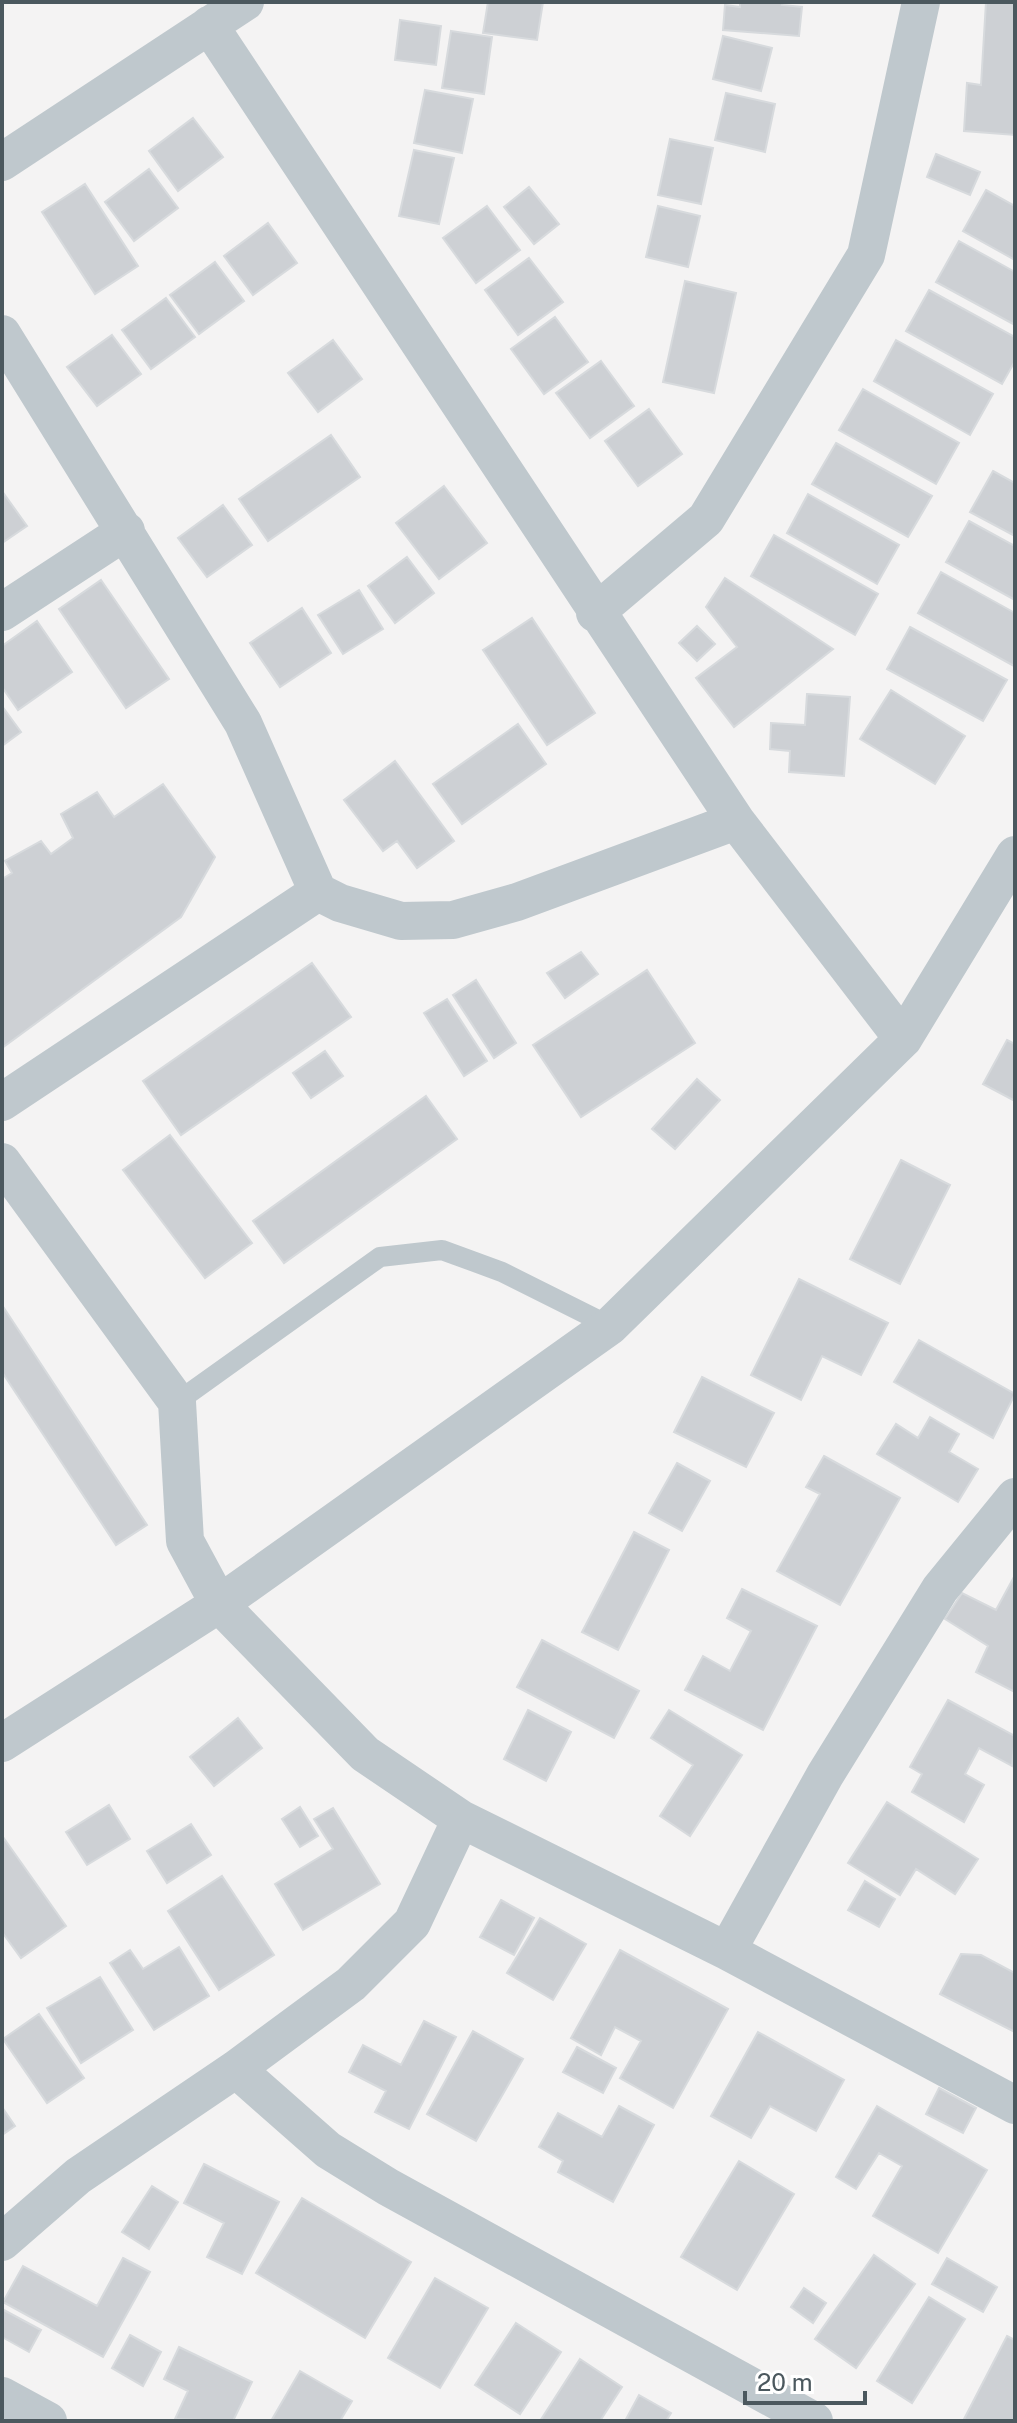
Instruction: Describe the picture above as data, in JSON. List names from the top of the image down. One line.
{"scale_bar":"20 m"}
